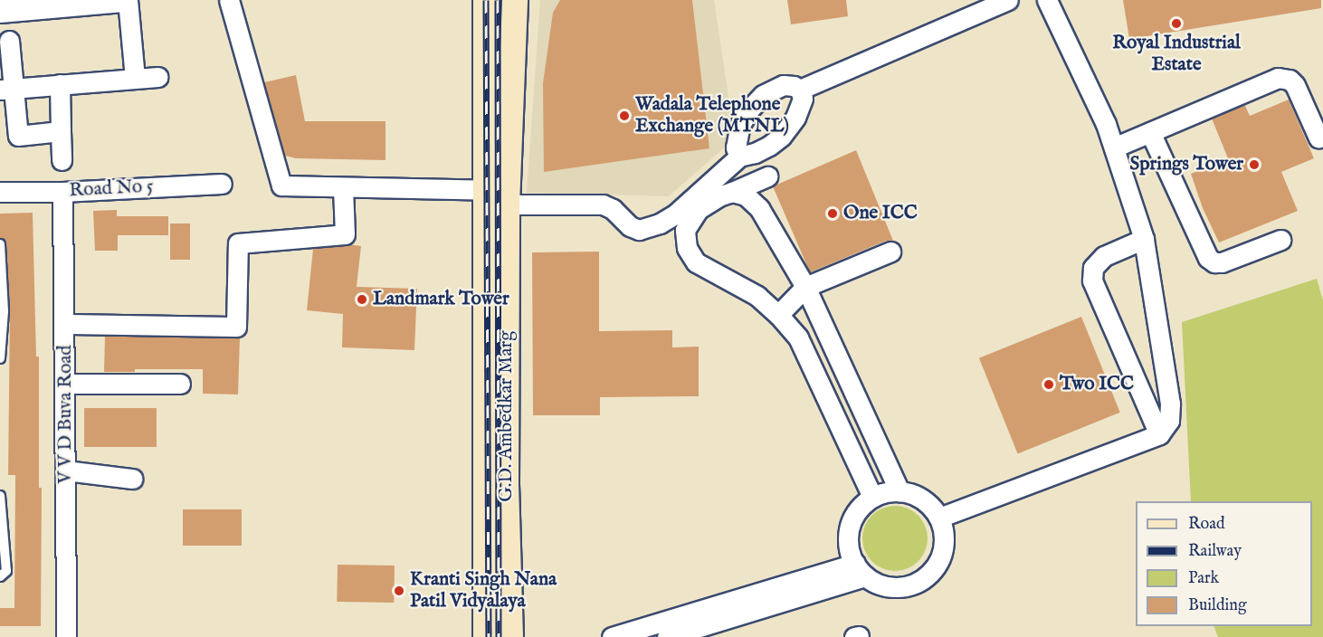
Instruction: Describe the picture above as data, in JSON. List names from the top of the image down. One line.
{"streets":{"main road":["G.D. Ambedkar Marg"],"street":["Road No 5","V V D Buva Road"]},"crossings":[["Road No 5","V V D Buva Road"]],"places":["Royal Industrial Estate","Wadala Telephone Exchange (MTNL)","Springs Tower","One ICC","Landmark Tower","Two ICC","Kranti Singh Nana Patil Vidyalaya"],"legend":["Road","Railway","Park","Building"]}
